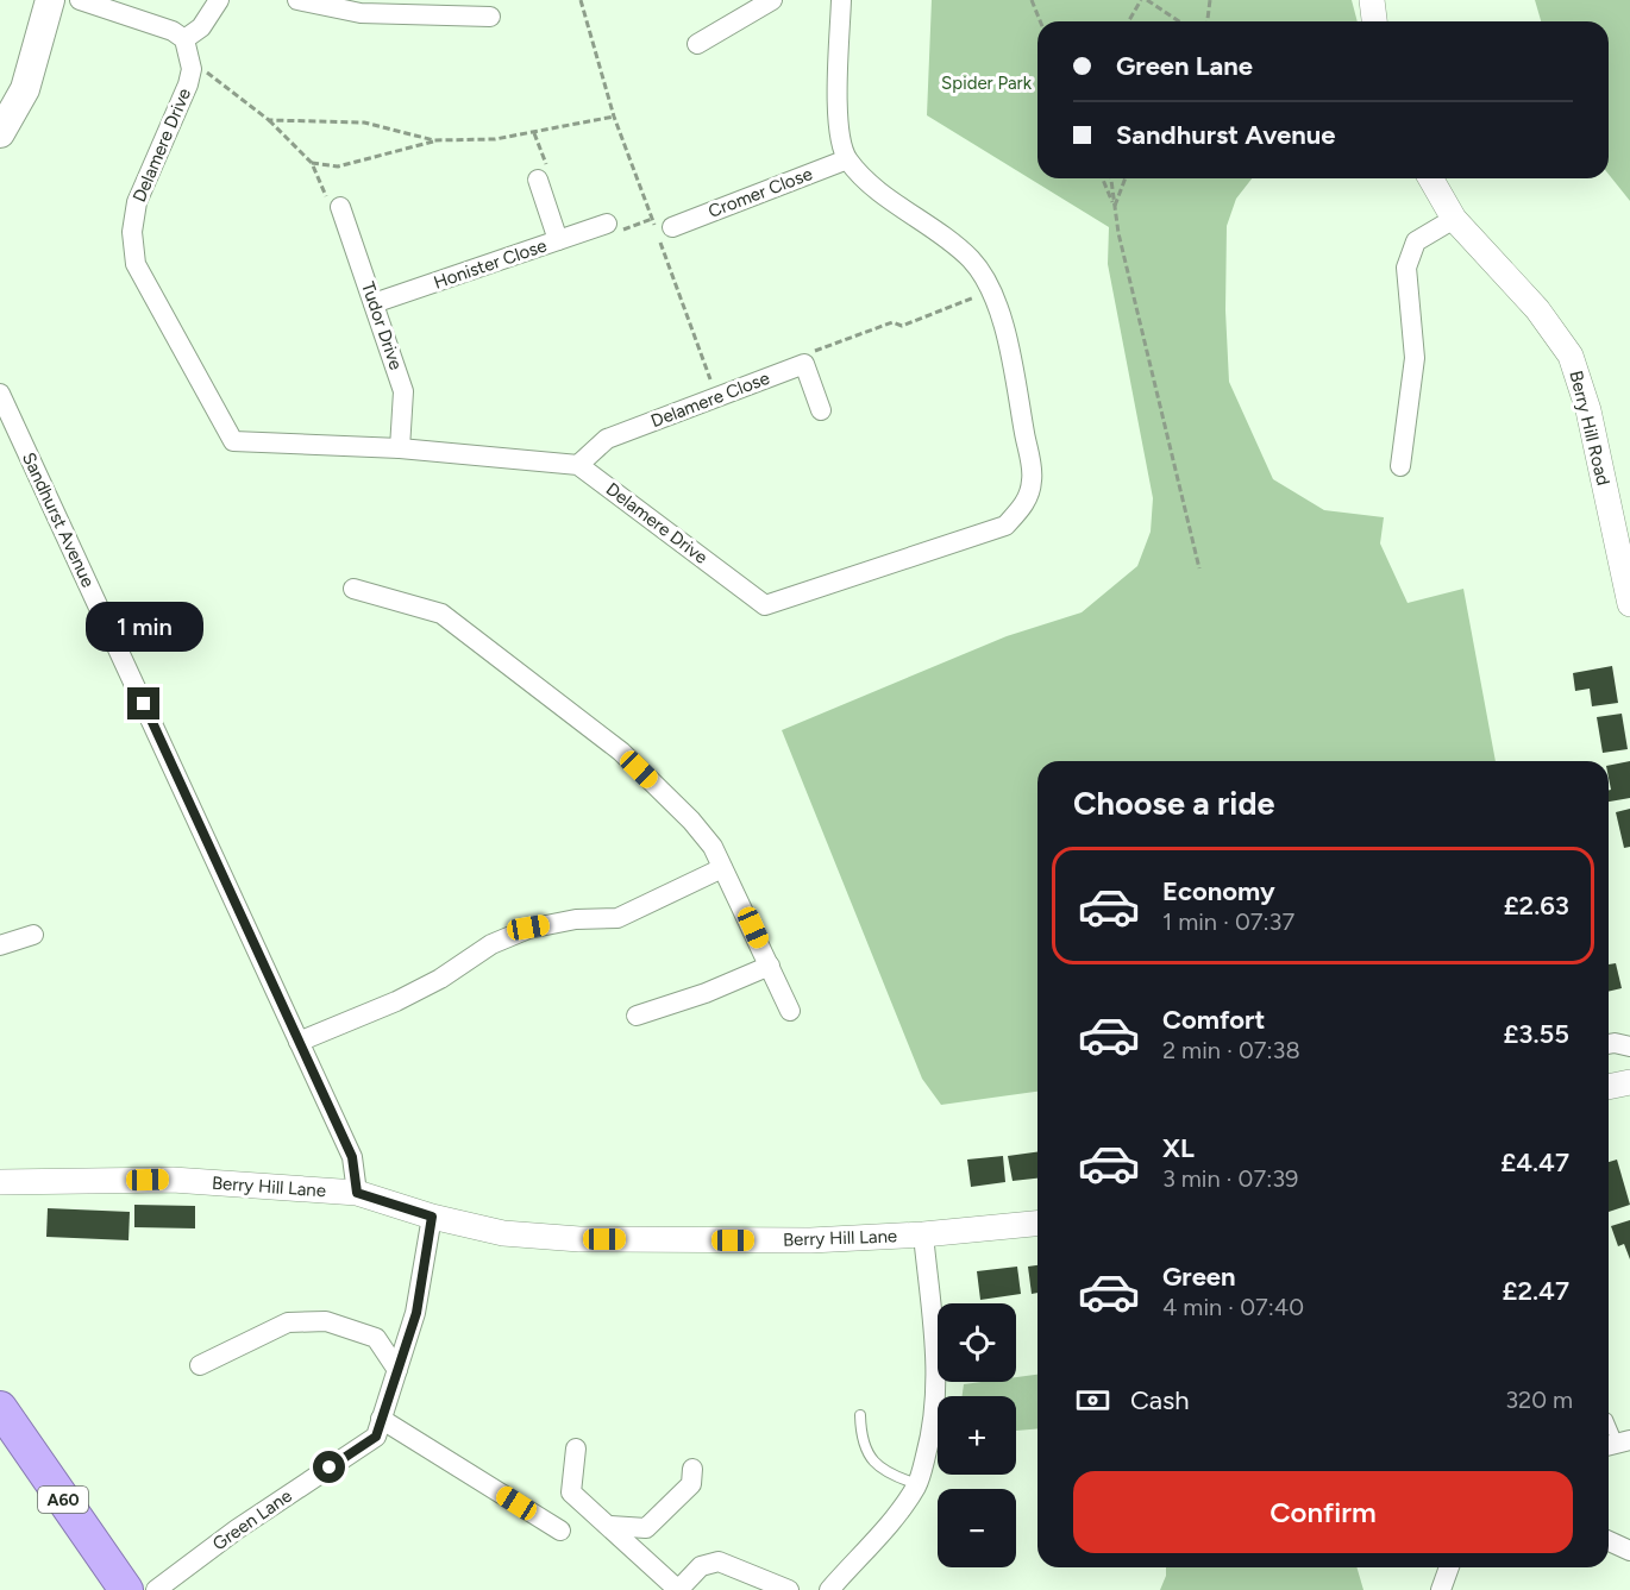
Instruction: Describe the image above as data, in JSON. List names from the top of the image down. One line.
{"streets":{"highway":["A60"],"street":["Delamere Drive","Cromer Close","Honister Close","Tudor Drive","Delamere Close","Berry Hill Road","Sandhurst Avenue","Berry Hill Lane","Green Lane"]},"crossings":[["Delamere Drive","Cromer Close"],["Delamere Drive","Tudor Drive"],["Delamere Drive","Delamere Close"],["Honister Close","Tudor Drive"],["Sandhurst Avenue","Berry Hill Lane"],["Berry Hill Lane","Green Lane"]],"parks":["Spider Park"],"page":{"banner":["Green Lane","Sandhurst Avenue"],"bubble":"1 min","heading":"Choose a ride","list":[{"name":"Economy","note":"1 min · 07:37","value":"£2.63"},{"name":"Comfort","note":"2 min · 07:38","value":"£3.55"},{"name":"XL","note":"3 min · 07:39","value":"£4.47"},{"name":"Green","note":"4 min · 07:40","value":"£2.47"}],"map_buttons":["+","−"],"pay":["Cash","320 m"],"buttons":"Confirm"}}
